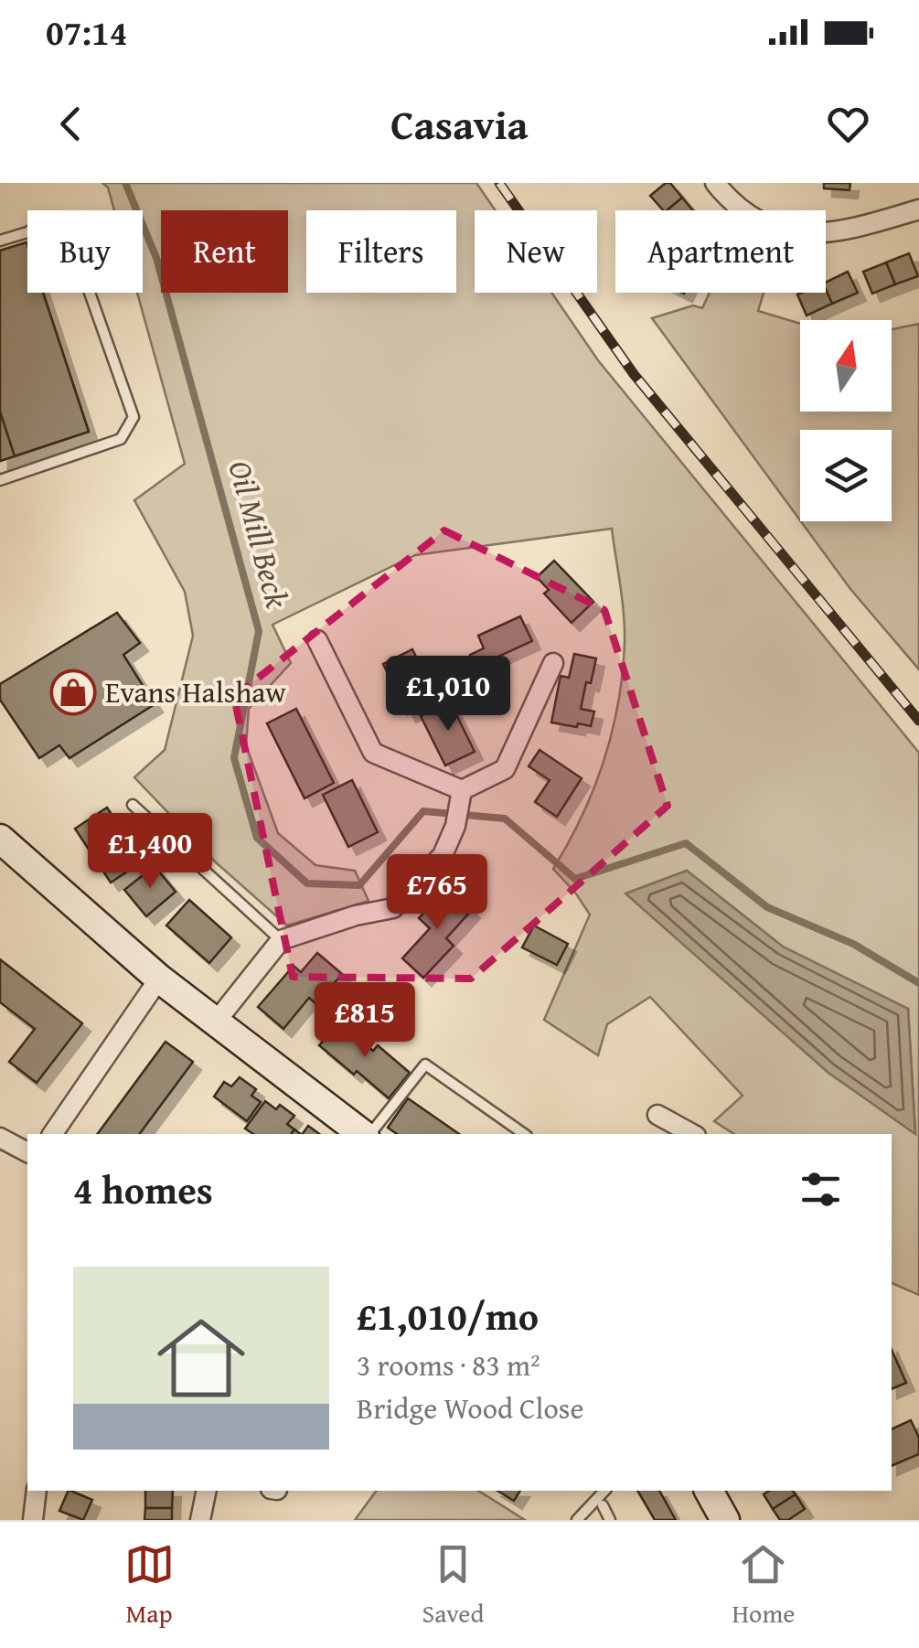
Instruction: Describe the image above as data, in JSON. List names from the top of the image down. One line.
{"water":["Oil Mill Beck"],"places":{"shop":["Evans Halshaw"]},"north":"top","page":{"status":"07:14","header":"Casavia","chip":["Buy","Rent","Filters","New","Apartment"],"price":["£1,010","£1,400","£765","£815"],"heading":"4 homes","list":[{"name":"£1,010/mo","note":"3 rooms · 83 m² · Bridge Wood Close"}],"tabs":["Map","Saved","Home"]}}
